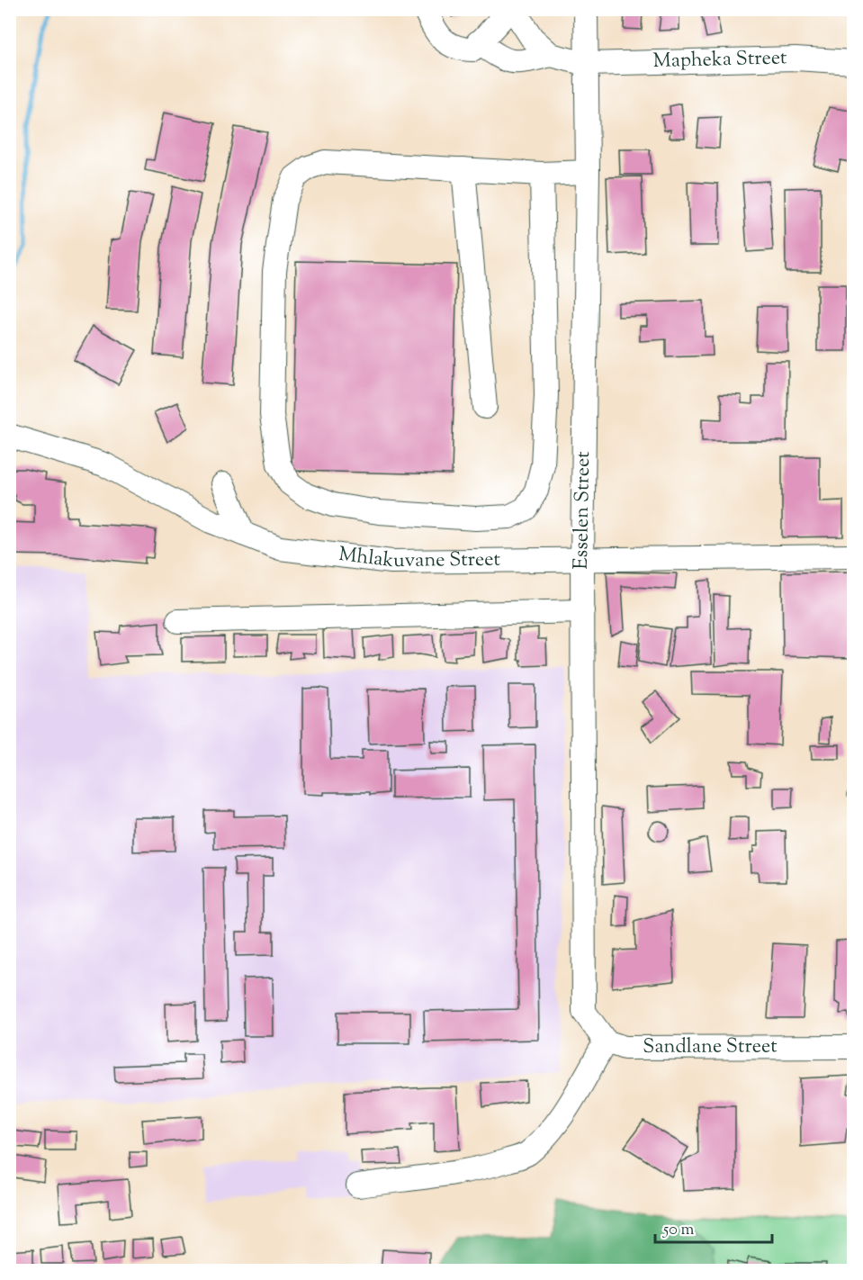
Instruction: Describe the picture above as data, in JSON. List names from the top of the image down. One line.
{"streets":{"street":["Mapheka Street","Esselen Street","Mhlakuvane Street","Sandlane Street"]},"crossings":[["Mapheka Street","Esselen Street"],["Esselen Street","Mhlakuvane Street"],["Esselen Street","Sandlane Street"]],"scale_bar":"50 m"}
